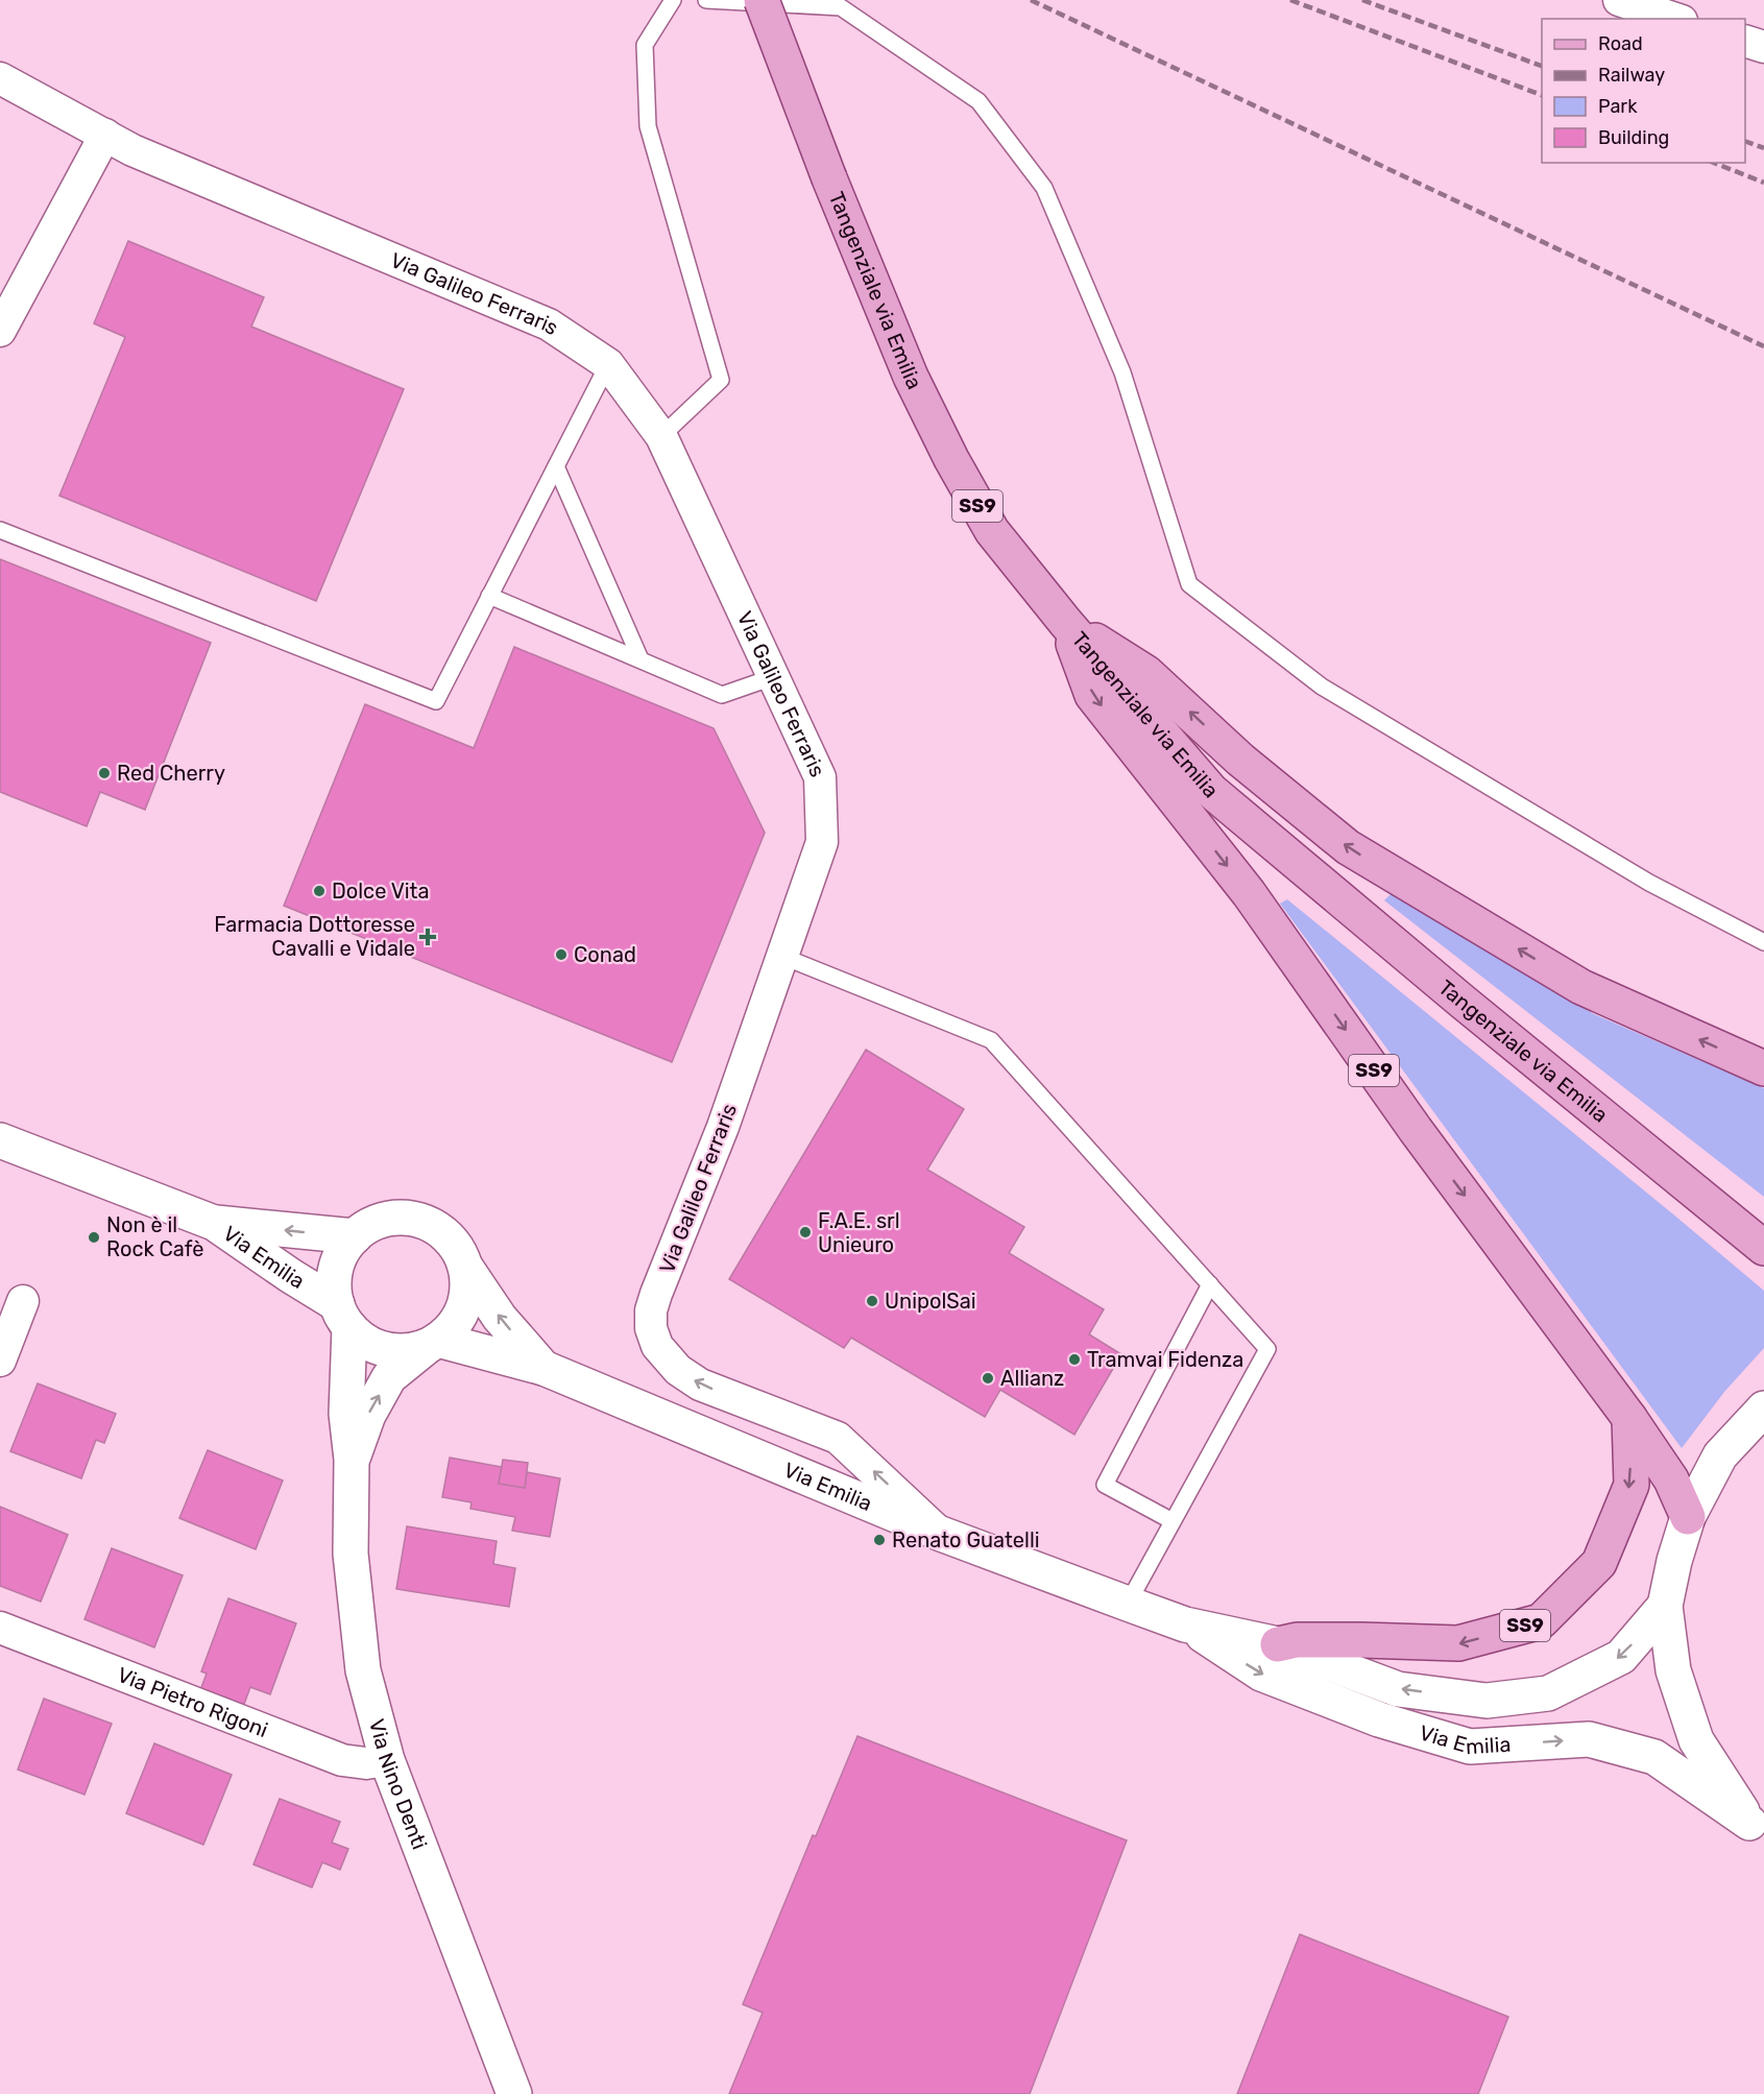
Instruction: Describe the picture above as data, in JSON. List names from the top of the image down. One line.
{"streets":{"main road":["Tangenziale via Emilia","SS9","Via Emilia","Via Nino Denti"],"street":["Via Galileo Ferraris","Via Pietro Rigoni"]},"crossings":[["Tangenziale via Emilia","SS9"],["Via Galileo Ferraris","Via Emilia"],["SS9","Via Emilia"],["SS9","Via Nino Denti"],["Via Emilia","Via Nino Denti"],["Via Pietro Rigoni","Via Nino Denti"]],"places":{"other":["Red Cherry","Dolce Vita","Conad","F.A.E. srl Unieuro","Non è il Rock Cafè","UnipolSai","Tramvai Fidenza","Allianz","Renato Guatelli"],"health":["Farmacia Dottoresse Cavalli e Vidale"]},"legend":["Road","Railway","Park","Building"]}
